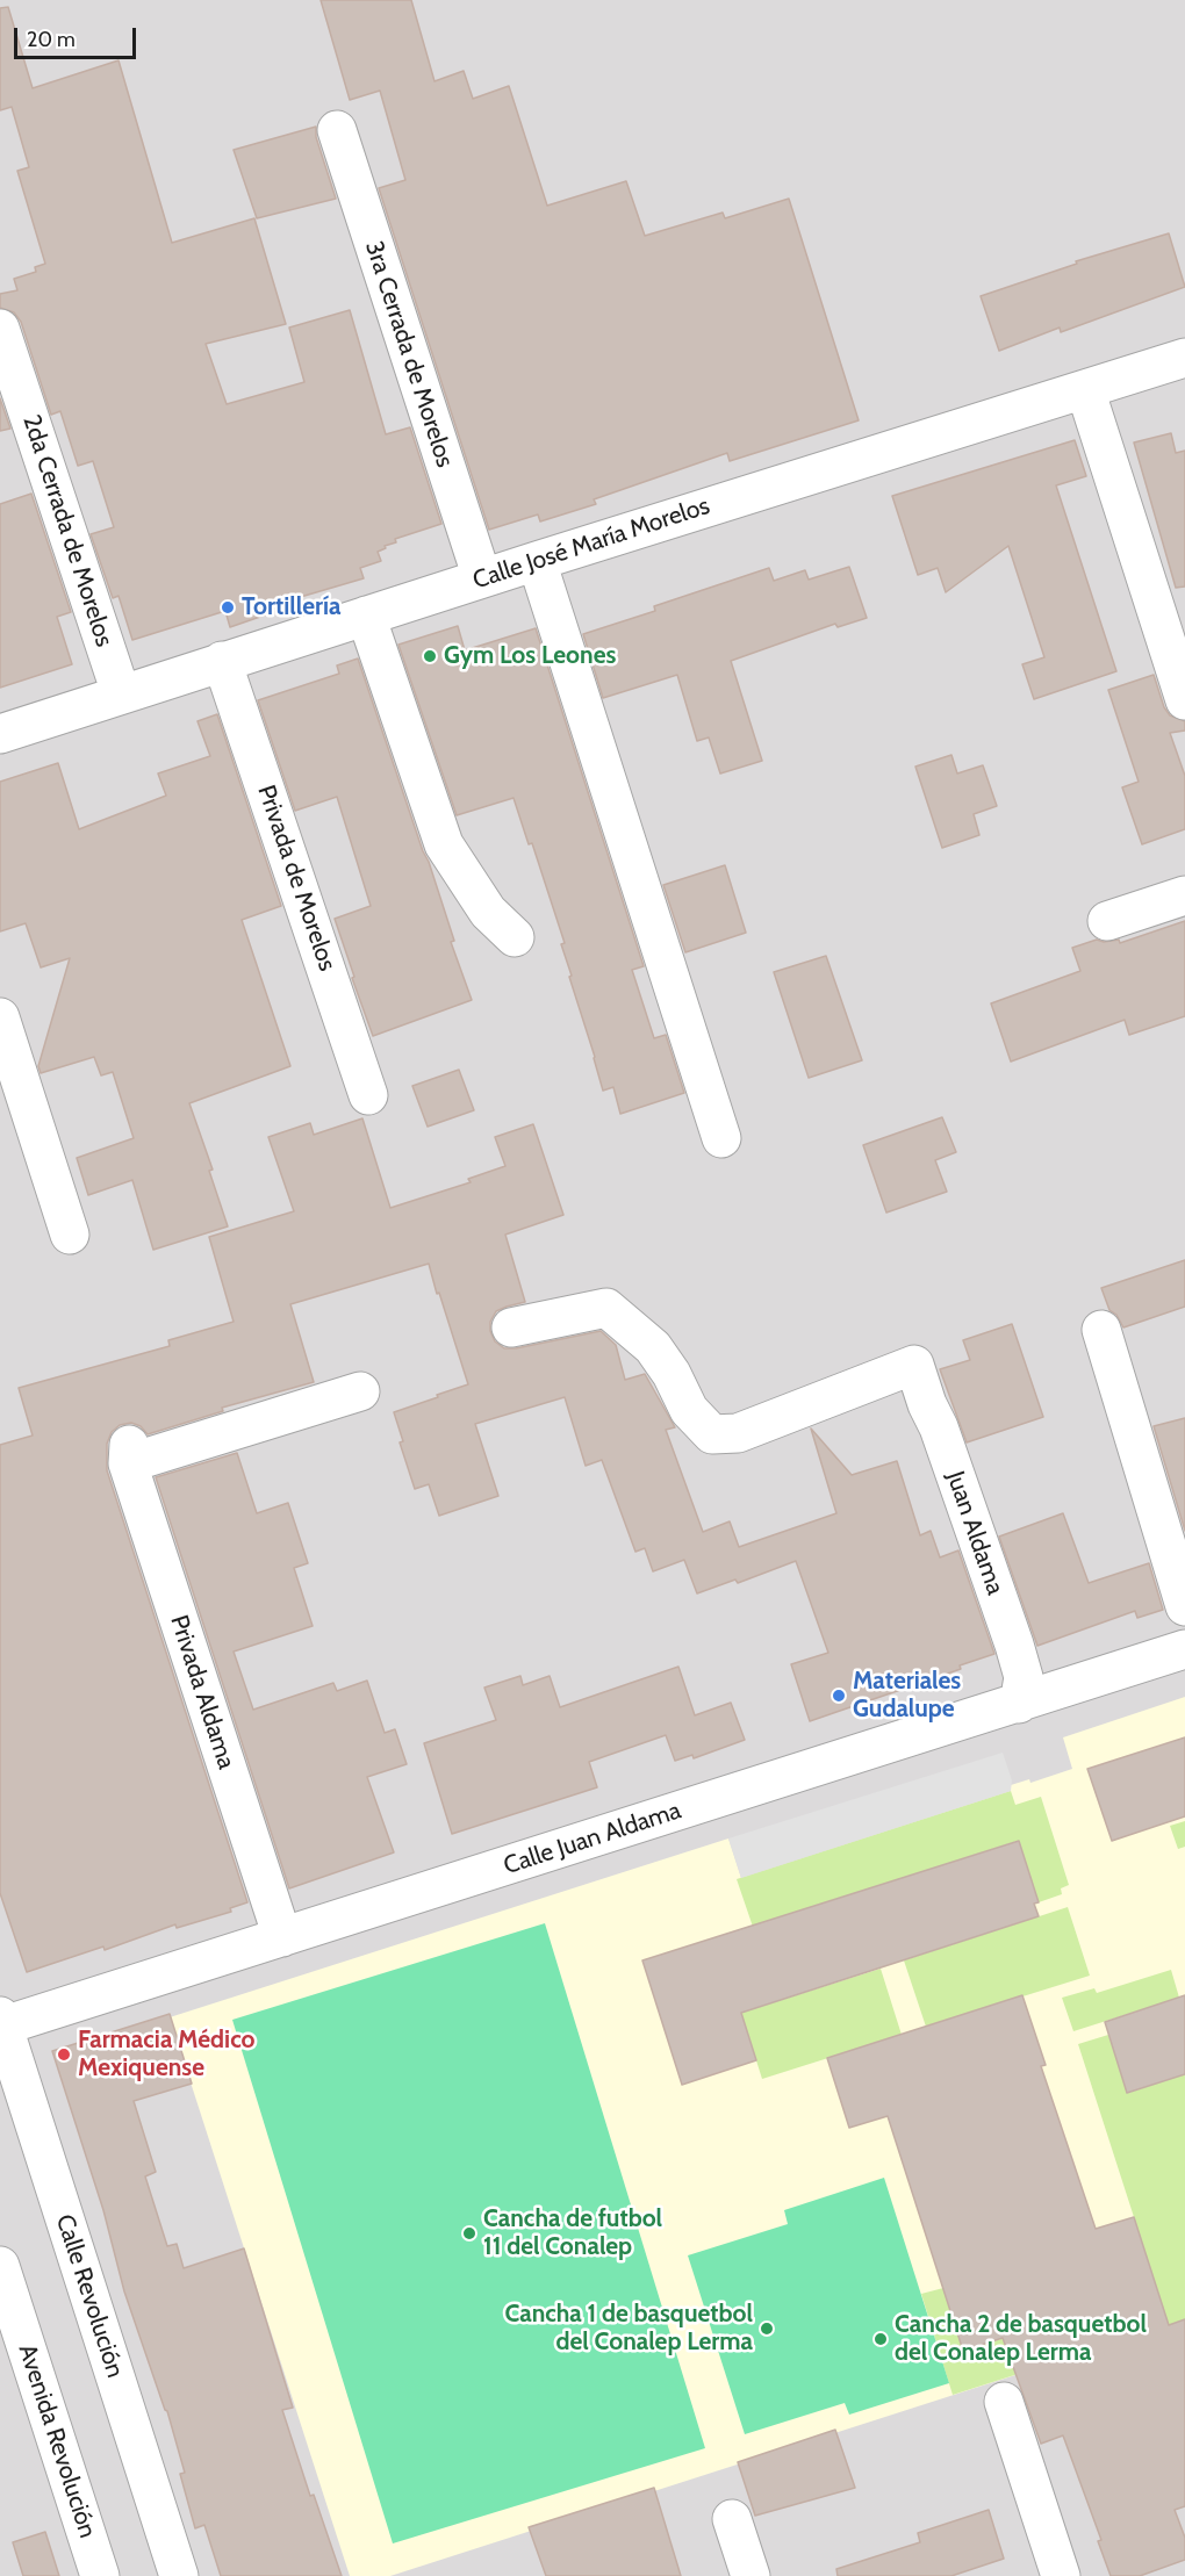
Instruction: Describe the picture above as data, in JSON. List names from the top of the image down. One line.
{"streets":{"street":["3ra Cerrada de Morelos","2da Cerrada de Morelos","Calle José María Morelos","Privada de Morelos","Juan Aldama","Privada Aldama","Calle Juan Aldama","Calle Revolución","Avenida Revolución"]},"crossings":[["3ra Cerrada de Morelos","Calle José María Morelos"],["2da Cerrada de Morelos","Calle José María Morelos"],["Calle José María Morelos","Privada de Morelos"],["Juan Aldama","Calle Juan Aldama"],["Privada Aldama","Calle Juan Aldama"],["Calle Juan Aldama","Calle Revolución"]],"places":["Tortillería","Gym Los Leones","Materiales Gudalupe","Farmacia Médico Mexiquense","Cancha de futbol 11 del Conalep","Cancha 1 de basquetbol del Conalep Lerma","Cancha 2 de basquetbol del Conalep Lerma"],"scale_bar":"20 m"}
